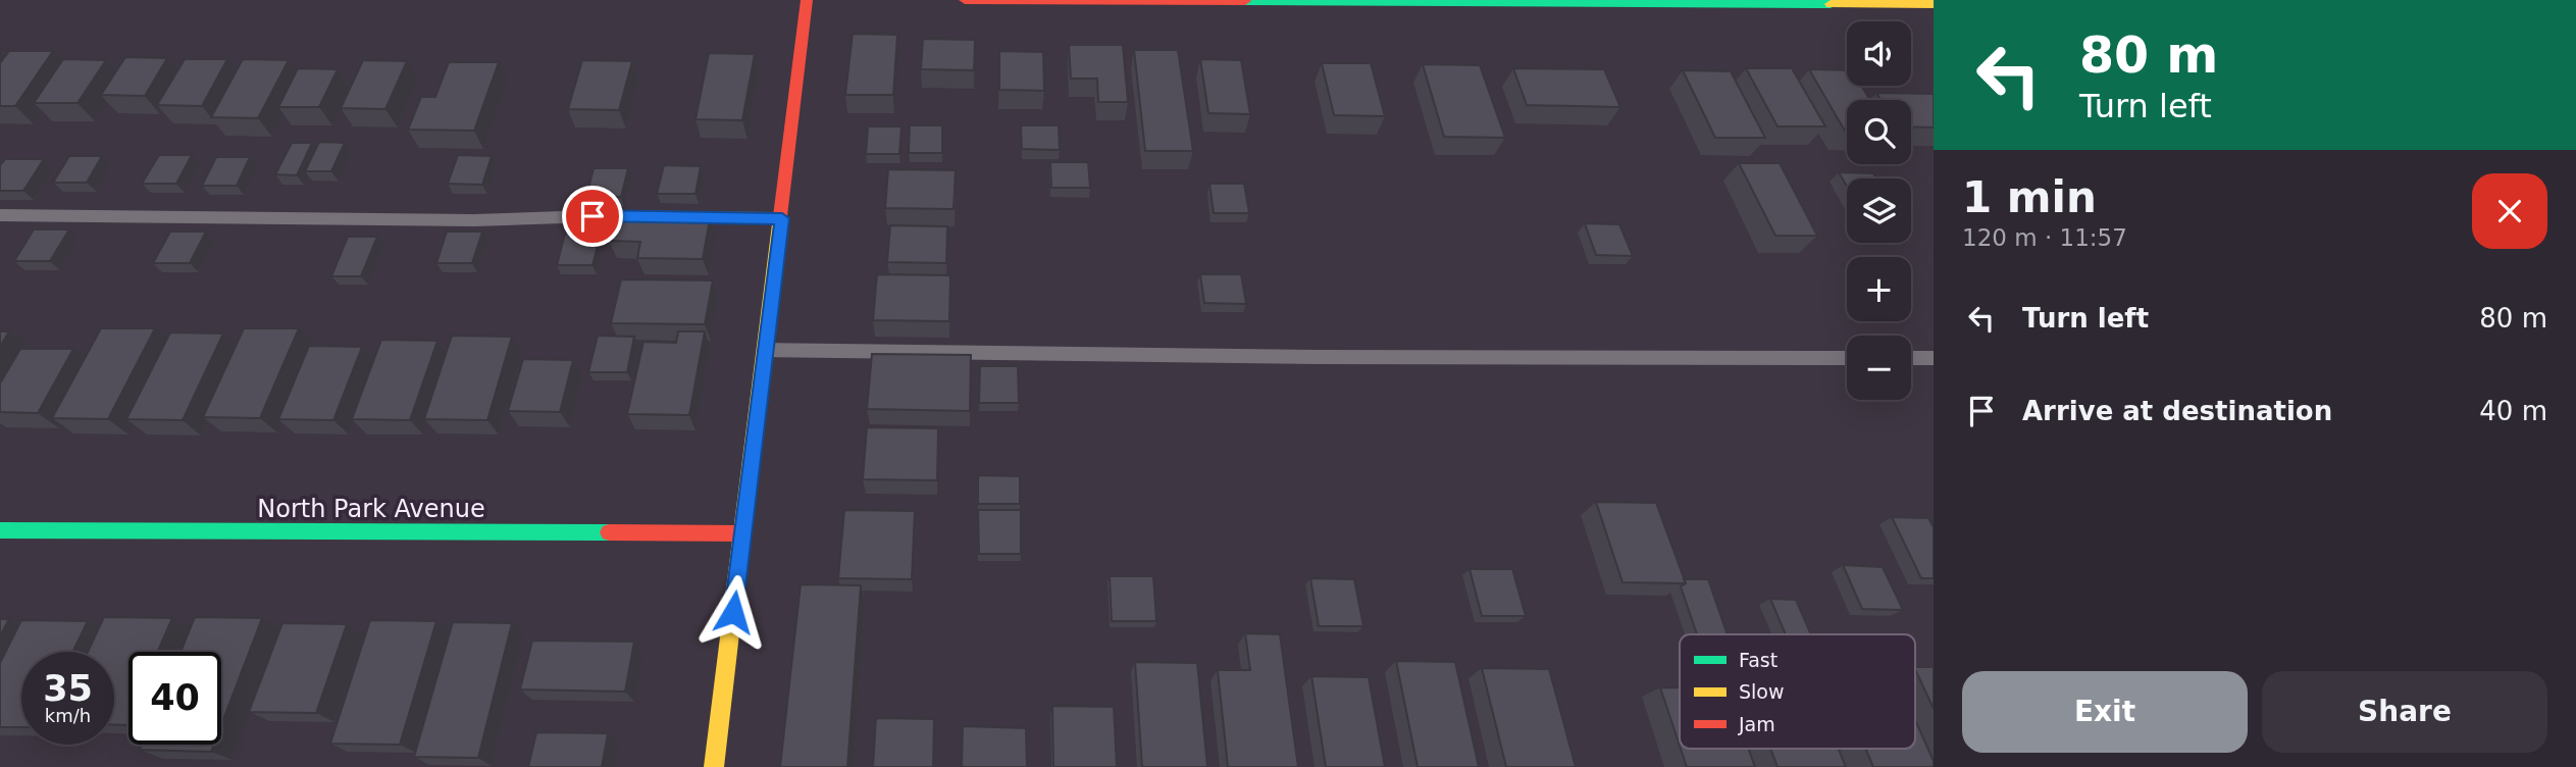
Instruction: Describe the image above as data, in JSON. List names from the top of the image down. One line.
{"streets":{"street":["North Park Avenue"]},"legend":["Fast","Slow","Jam"],"page":{"turn":["80 m","Turn left"],"map_buttons":["+","−"],"heading":["1 min","120 m · 11:57"],"list":[{"name":"Turn left","value":"80 m"},{"name":"Arrive at destination","value":"40 m"}],"speed":"35 km/h","limit":"40","buttons":["Exit","Share"]}}
